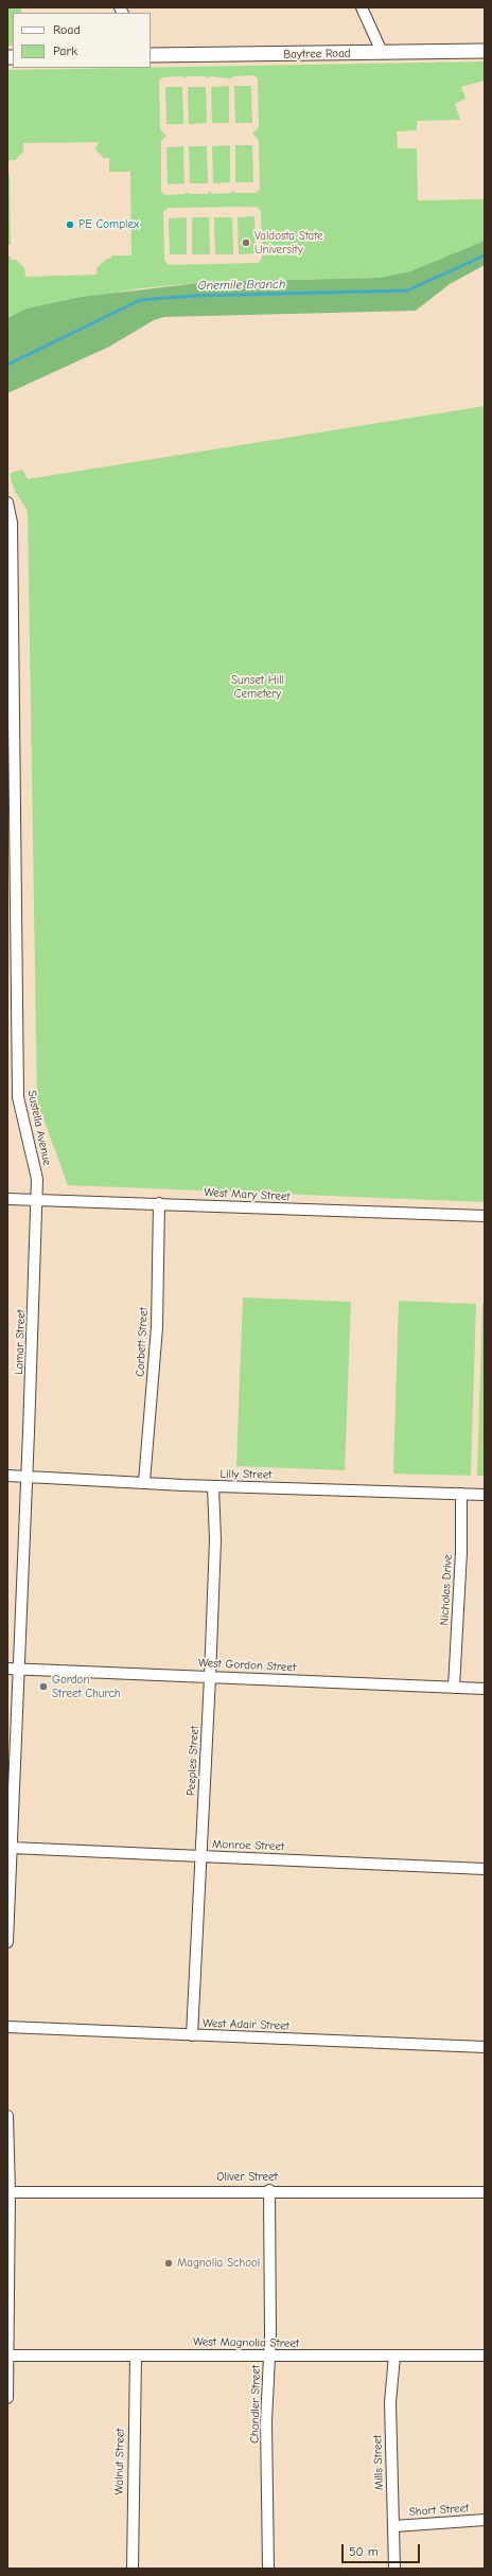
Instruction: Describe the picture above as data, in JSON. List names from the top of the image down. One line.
{"streets":{"main road":["Baytree Road"],"street":["Sustella Avenue","West Mary Street","Lamar Street","Corbett Street","Lilly Street","Nicholas Drive","West Gordon Street","Peeples Street","Monroe Street","West Adair Street","Oliver Street","West Magnolia Street","Chandler Street","Walnut Street","Mills Street","Short Street"]},"crossings":[["Sustella Avenue","West Mary Street"],["Sustella Avenue","Lamar Street"],["West Mary Street","Lamar Street"],["West Mary Street","Corbett Street"],["Lamar Street","Lilly Street"],["Lamar Street","West Gordon Street"],["Lamar Street","Monroe Street"],["Corbett Street","Lilly Street"],["Lilly Street","Nicholas Drive"],["Lilly Street","Peeples Street"],["Nicholas Drive","West Gordon Street"],["West Gordon Street","Peeples Street"],["Peeples Street","Monroe Street"],["Peeples Street","West Adair Street"],["Oliver Street","Chandler Street"],["West Magnolia Street","Chandler Street"],["West Magnolia Street","Walnut Street"],["West Magnolia Street","Mills Street"],["Mills Street","Short Street"]],"water":["Onemile Branch"],"parks":["Sunset Hill Cemetery"],"places":["PE Complex","Valdosta State University","Gordon Street Church","Magnolia School"],"legend":["Road","Park"],"scale_bar":"50 m"}
